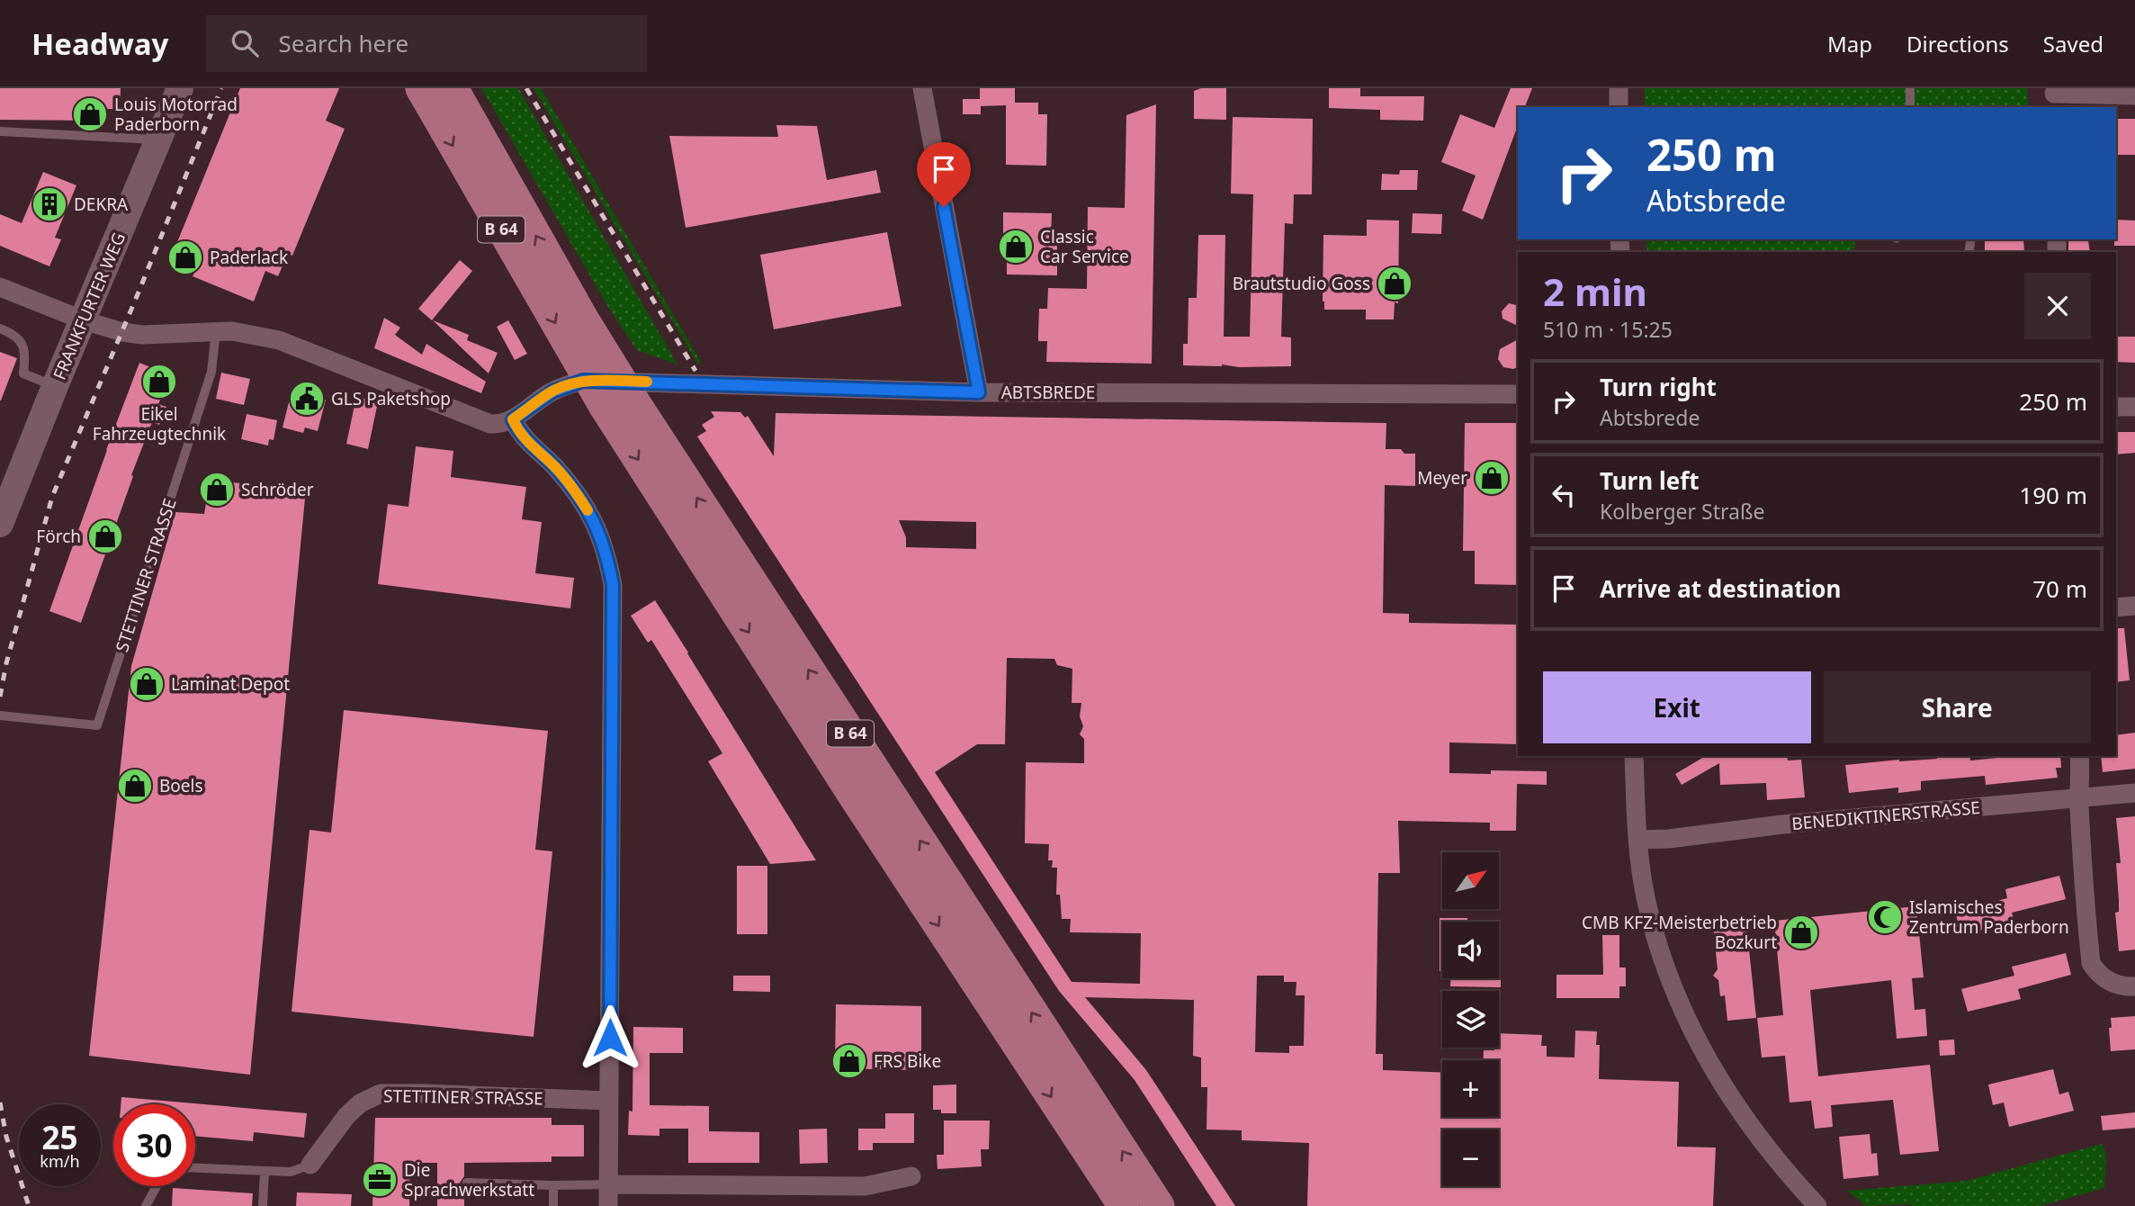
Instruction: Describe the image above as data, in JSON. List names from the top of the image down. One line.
{"streets":{"highway":["B 64"],"main road":["FRANKFURTER WEG"],"street":["ABTSBREDE","STETTINER STRASSE","BENEDIKTINERSTRASSE"]},"places":{"shop":["Louis Motorrad Paderborn","Classic Car Service","Paderlack","Brautstudio Goss","Eikel Fahrzeugtechnik","Meyer","Schröder","Förch","Laminat Depot","Boels","CMB KFZ-Meisterbetrieb Bozkurt","FRS Bike"],"building":["DEKRA"],"public building":["GLS Paketshop"],"mosque":["Islamisches Zentrum Paderborn"],"office":["Die Sprachwerkstatt"]},"north":"top right","page":{"header":"Headway","search":"Search here","nav":["Map","Directions","Saved"],"turn":["250 m","Abtsbrede"],"heading":["2 min","510 m · 15:25"],"list":[{"name":"Turn right","note":"Abtsbrede","value":"250 m"},{"name":"Turn left","note":"Kolberger Straße","value":"190 m"},{"name":"Arrive at destination","value":"70 m"}],"buttons":["Exit","Share"],"map_buttons":["+","−"],"speed":"25 km/h","limit":"30"}}
